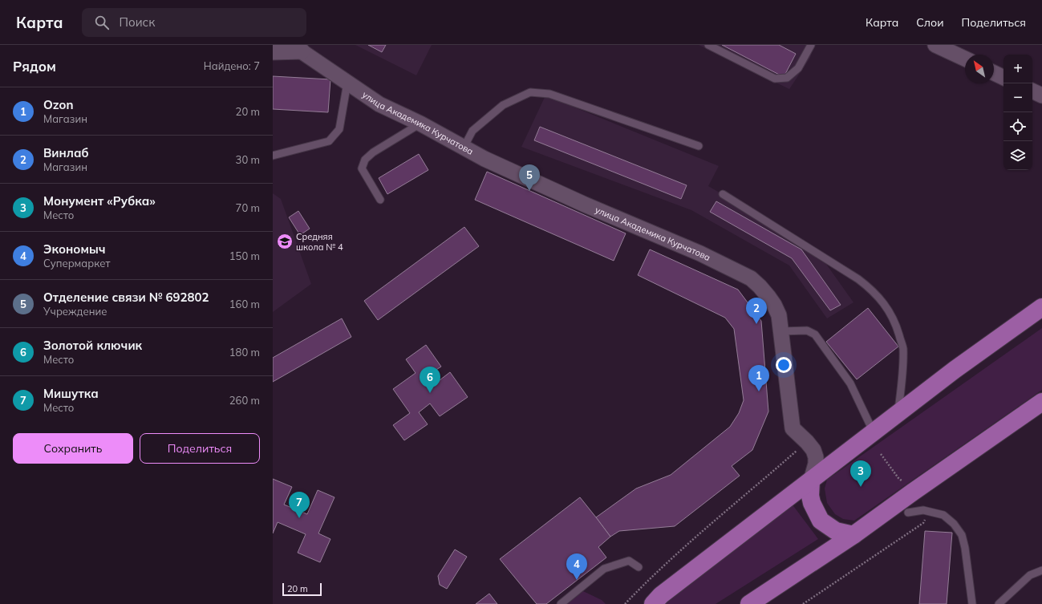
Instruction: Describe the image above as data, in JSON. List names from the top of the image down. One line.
{"streets":{"main road":["улица Академика Курчатова"]},"places":{"school or university":["Средняя школа № 4"]},"scale_bar":"20 m","north":"top left","page":{"header":"Карта","search":"Поиск","nav":["Карта","Слои","Поделиться"],"heading":["Рядом","Найдено: 7"],"map_buttons":["+","−"],"list":[{"mark":"1","name":"Ozon","note":"Магазин","value":"20 m"},{"mark":"2","name":"Винлаб","note":"Магазин","value":"30 m"},{"mark":"3","name":"Монумент «Рубка»","note":"Место","value":"70 m"},{"mark":"4","name":"Экономыч","note":"Супермаркет","value":"150 m"},{"mark":"5","name":"Отделение связи № 692802","note":"Учреждение","value":"160 m"},{"mark":"6","name":"Золотой ключик","note":"Место","value":"180 m"},{"mark":"7","name":"Мишутка","note":"Место","value":"260 m"}],"pins":["5","2","1","6","3","7","4"],"buttons":["Сохранить","Поделиться"],"scale":"20 m"}}
